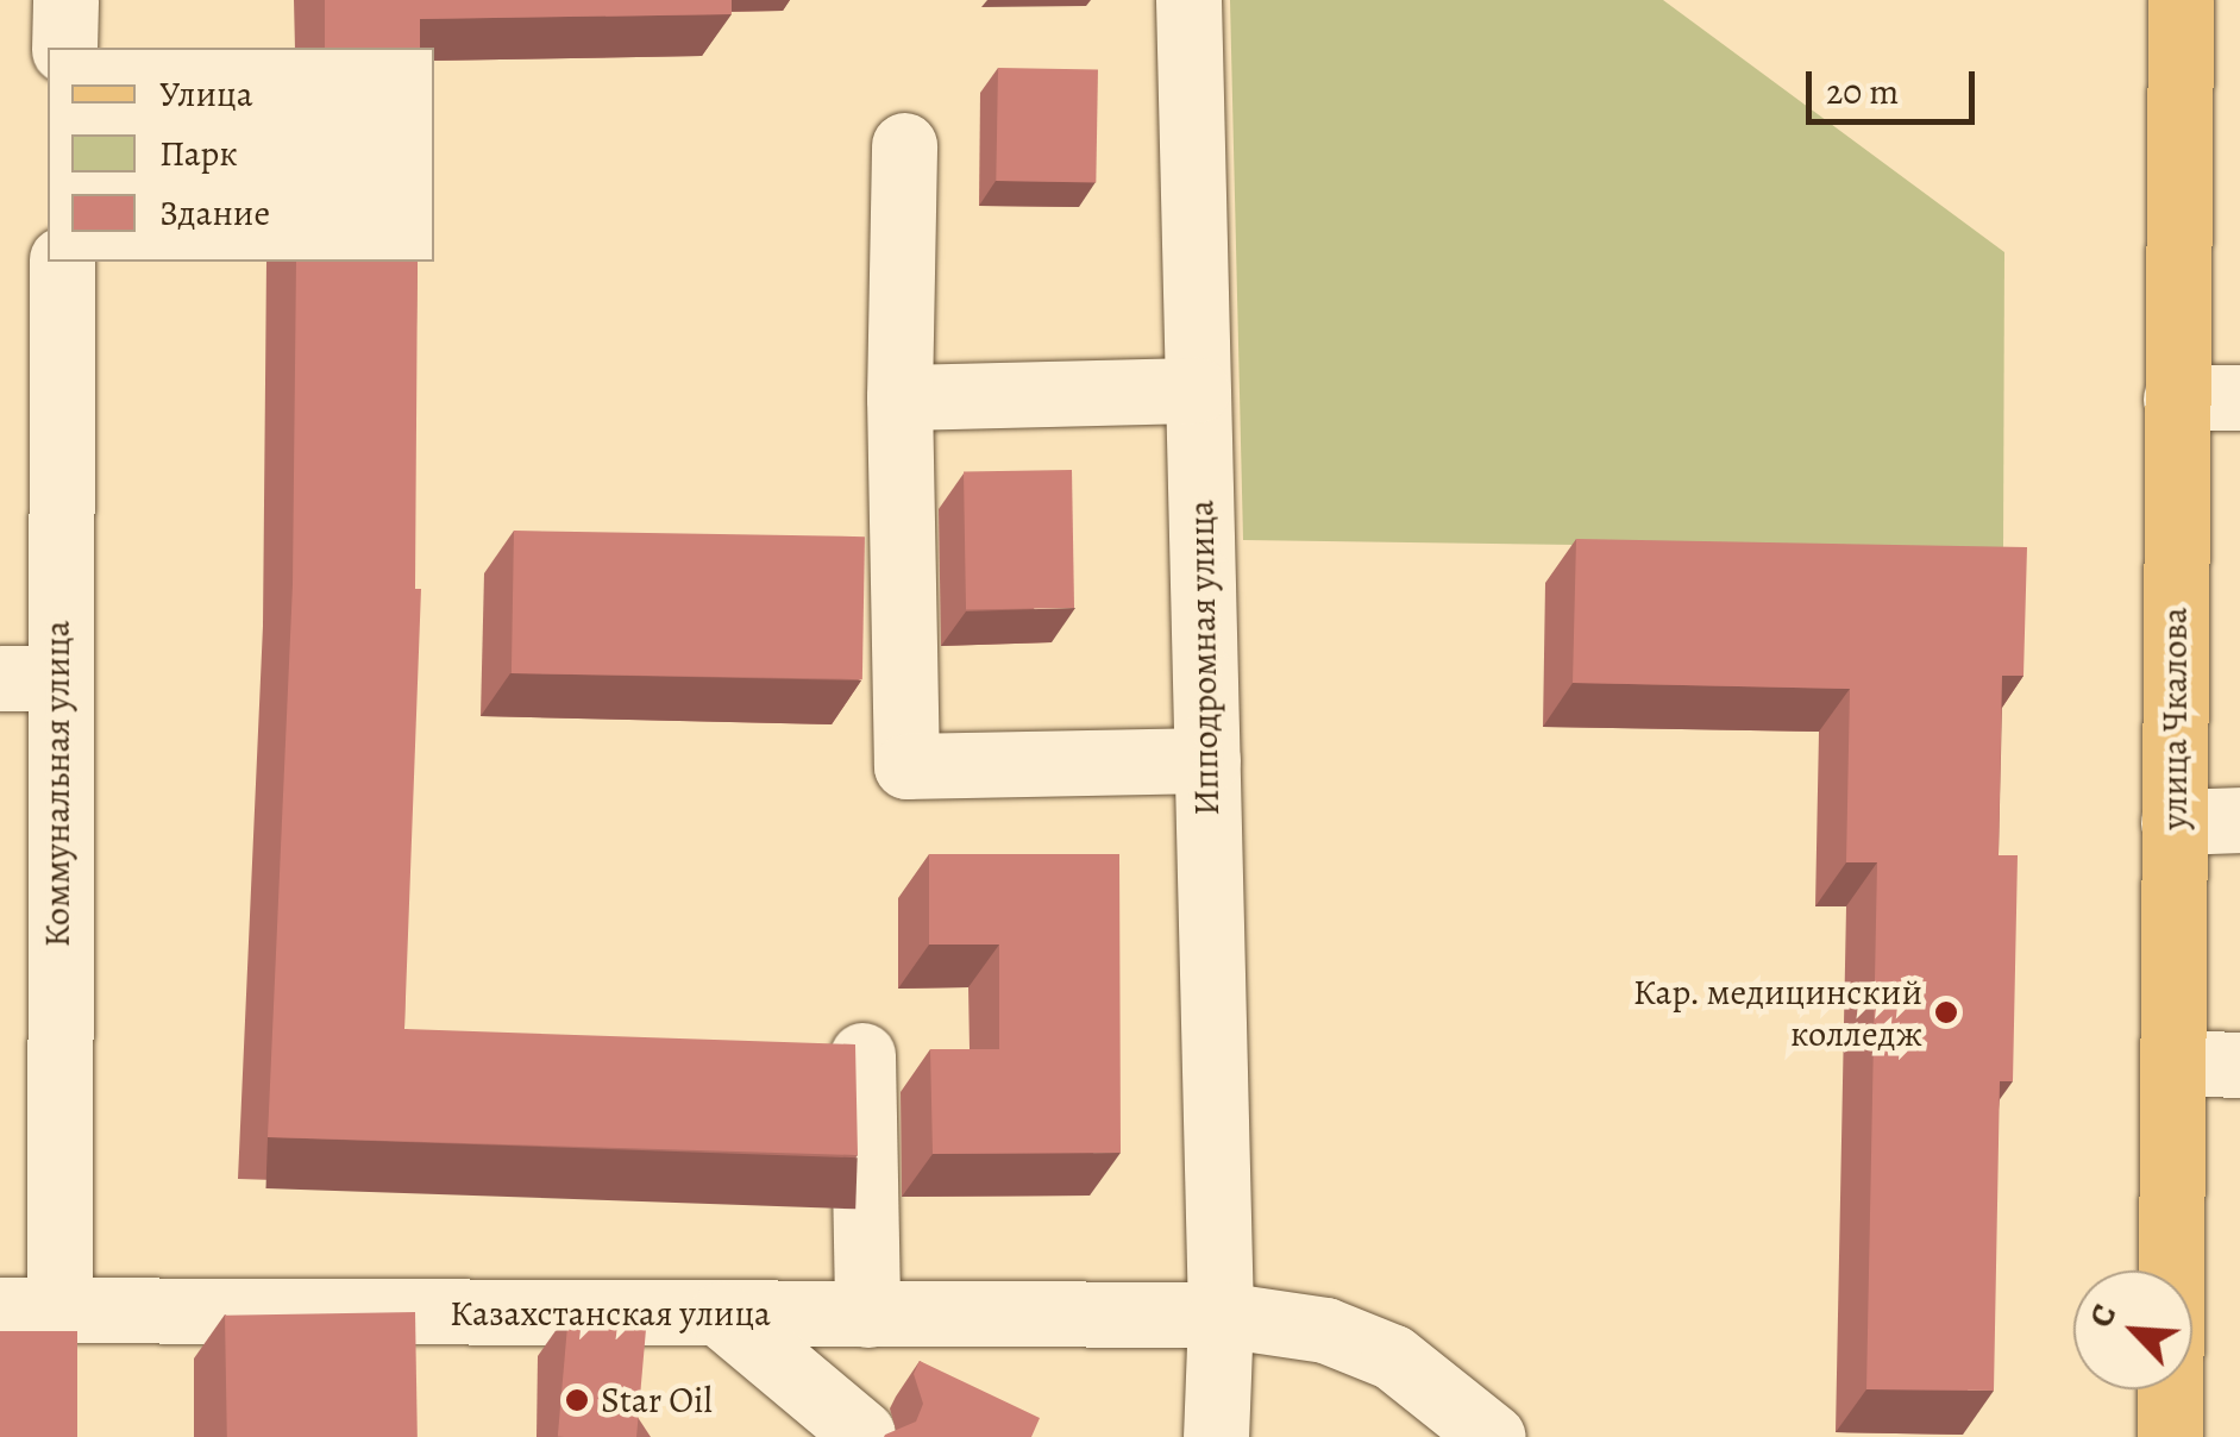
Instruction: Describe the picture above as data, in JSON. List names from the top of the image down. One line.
{"streets":{"main road":["улица Чкалова"],"street":["Ипподромная улица","Коммунальная улица","Казахстанская улица"]},"crossings":[["Ипподромная улица","Казахстанская улица"],["Коммунальная улица","Казахстанская улица"]],"places":["Кар. медицинский колледж","Star Oil"],"legend":["Улица","Парк","Здание"],"scale_bar":"20 m","north":"top left"}
